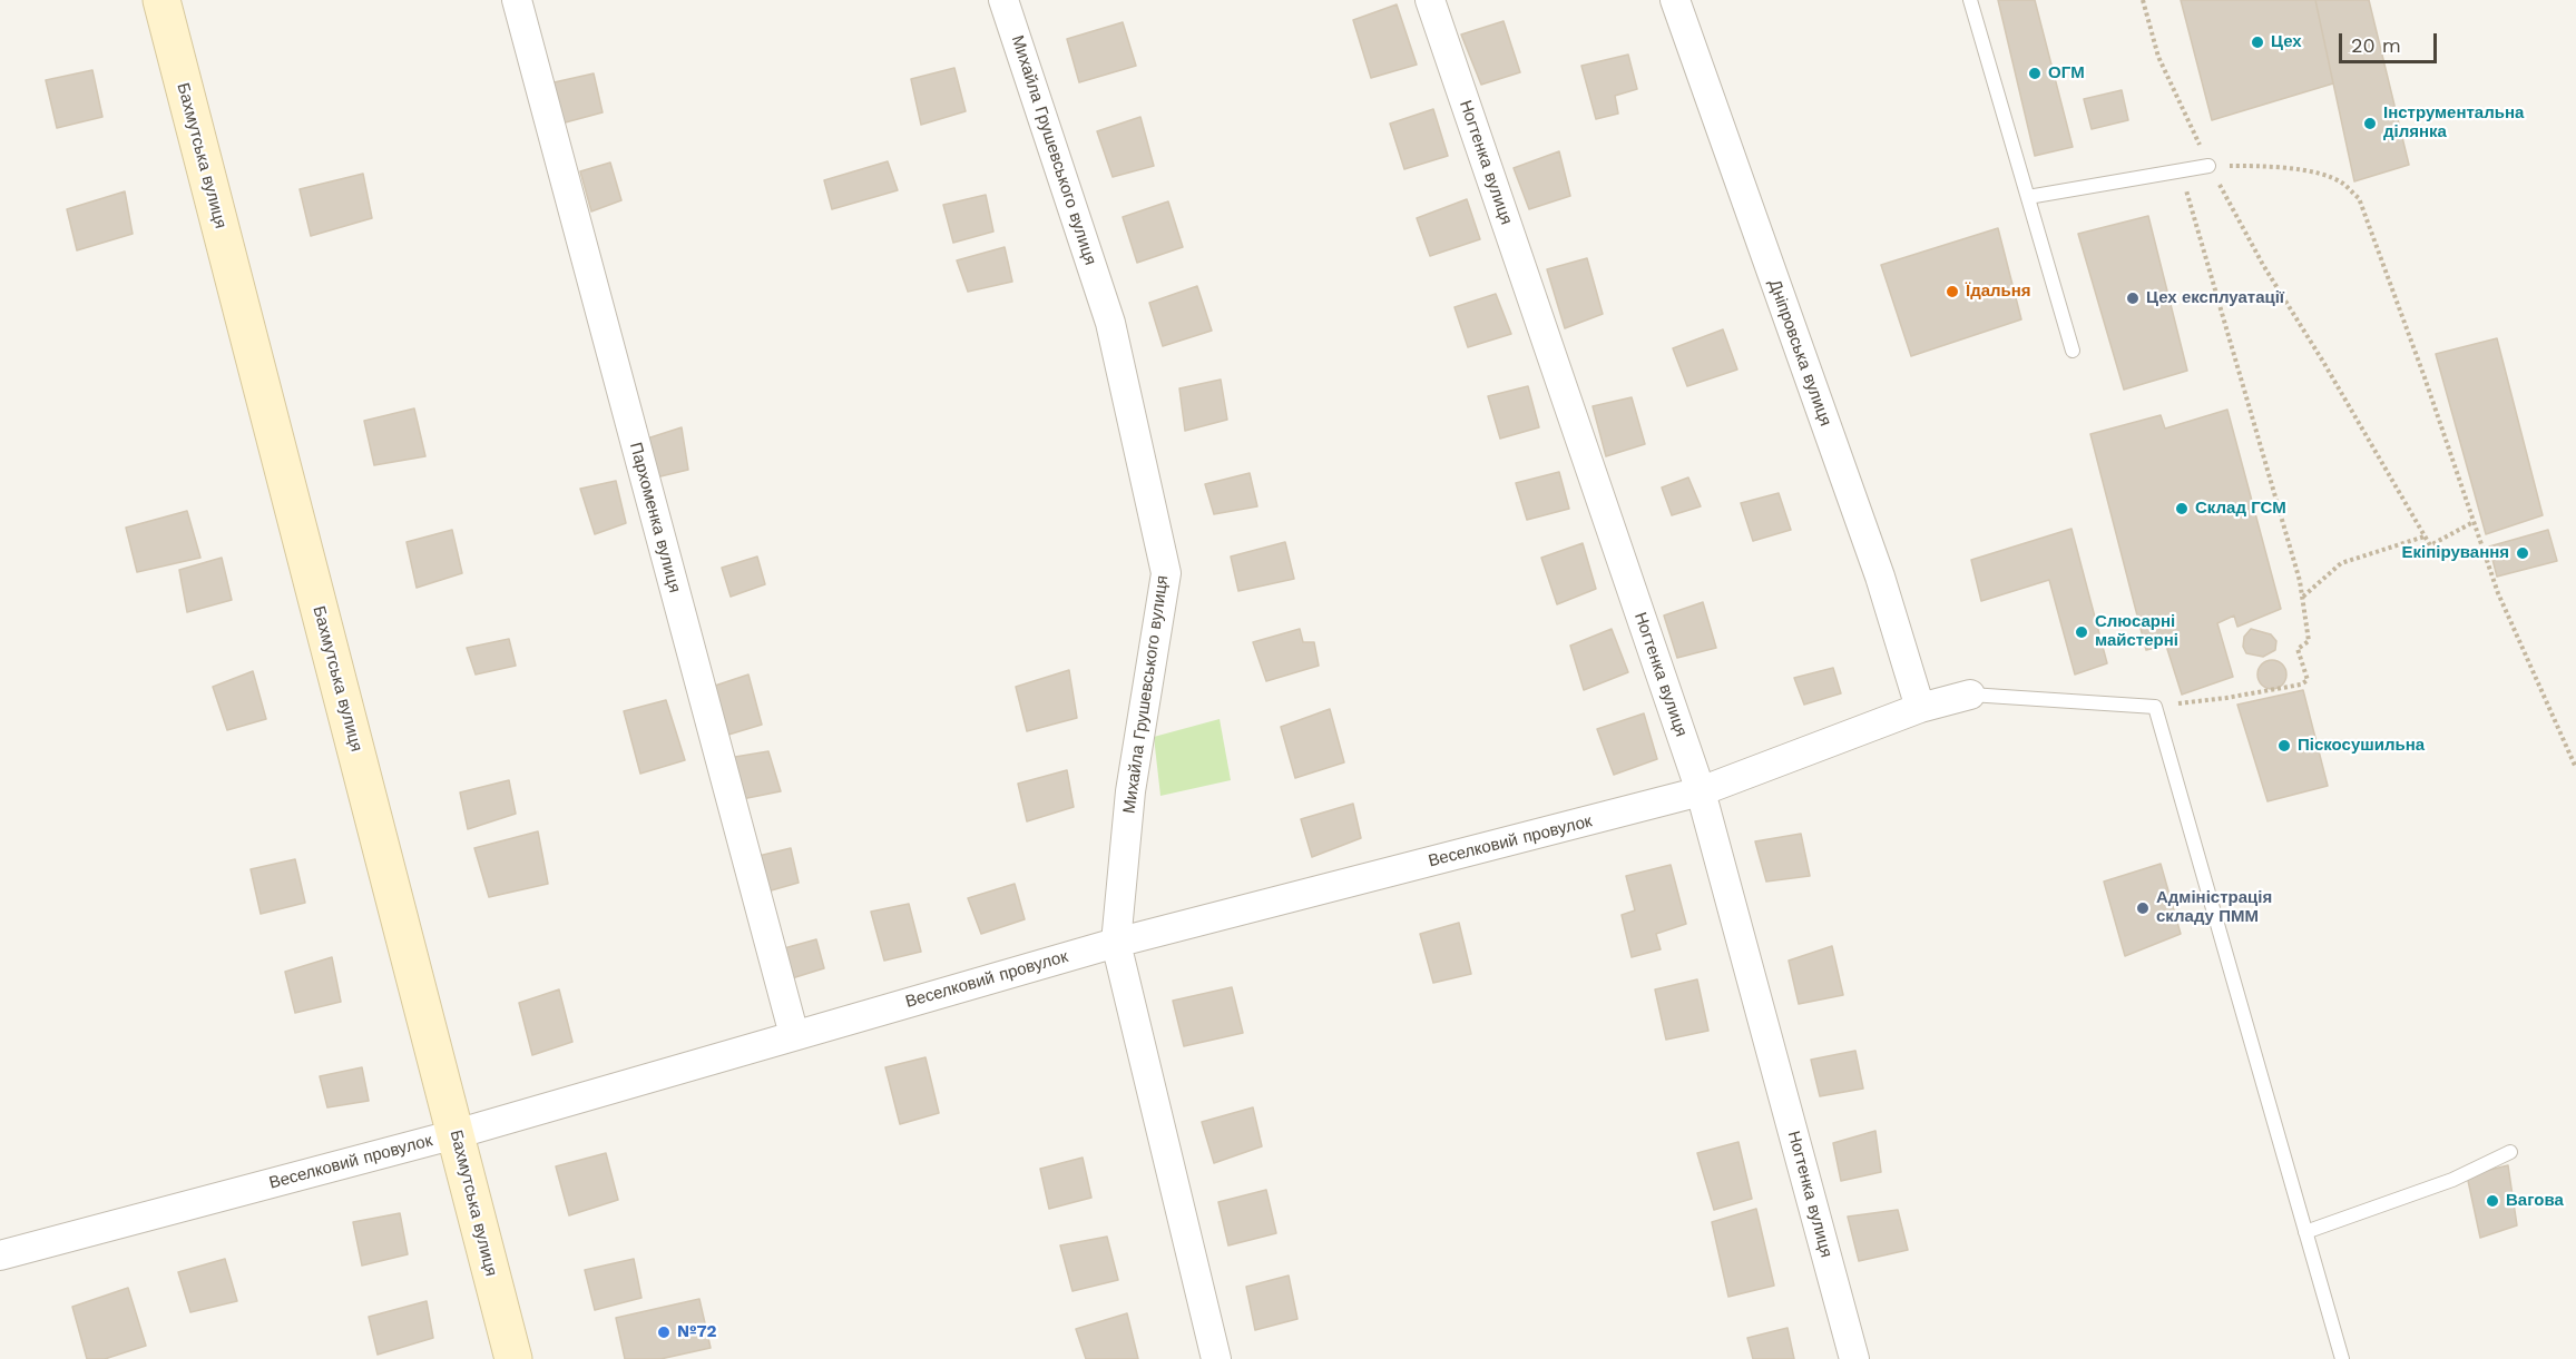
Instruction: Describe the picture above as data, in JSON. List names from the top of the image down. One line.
{"streets":{"street":["Михайла Грушевського вулиця","Бахмутська вулиця","Ногтенка вулиця","Дніпровська вулиця","Пархоменка вулиця","Веселковий провулок"]},"crossings":[["Михайла Грушевського вулиця","Веселковий провулок"],["Бахмутська вулиця","Веселковий провулок"],["Ногтенка вулиця","Веселковий провулок"],["Дніпровська вулиця","Веселковий провулок"],["Пархоменка вулиця","Веселковий провулок"]],"places":["Цех","ОГМ","Інструментальна ділянка","Їдальня","Цех експлуатації","Склад ГСМ","Екіпірування","Слюсарні майстерні","Піскосушильна","Адміністрація складу ПММ","Вагова","№72"],"scale_bar":"20 m"}
